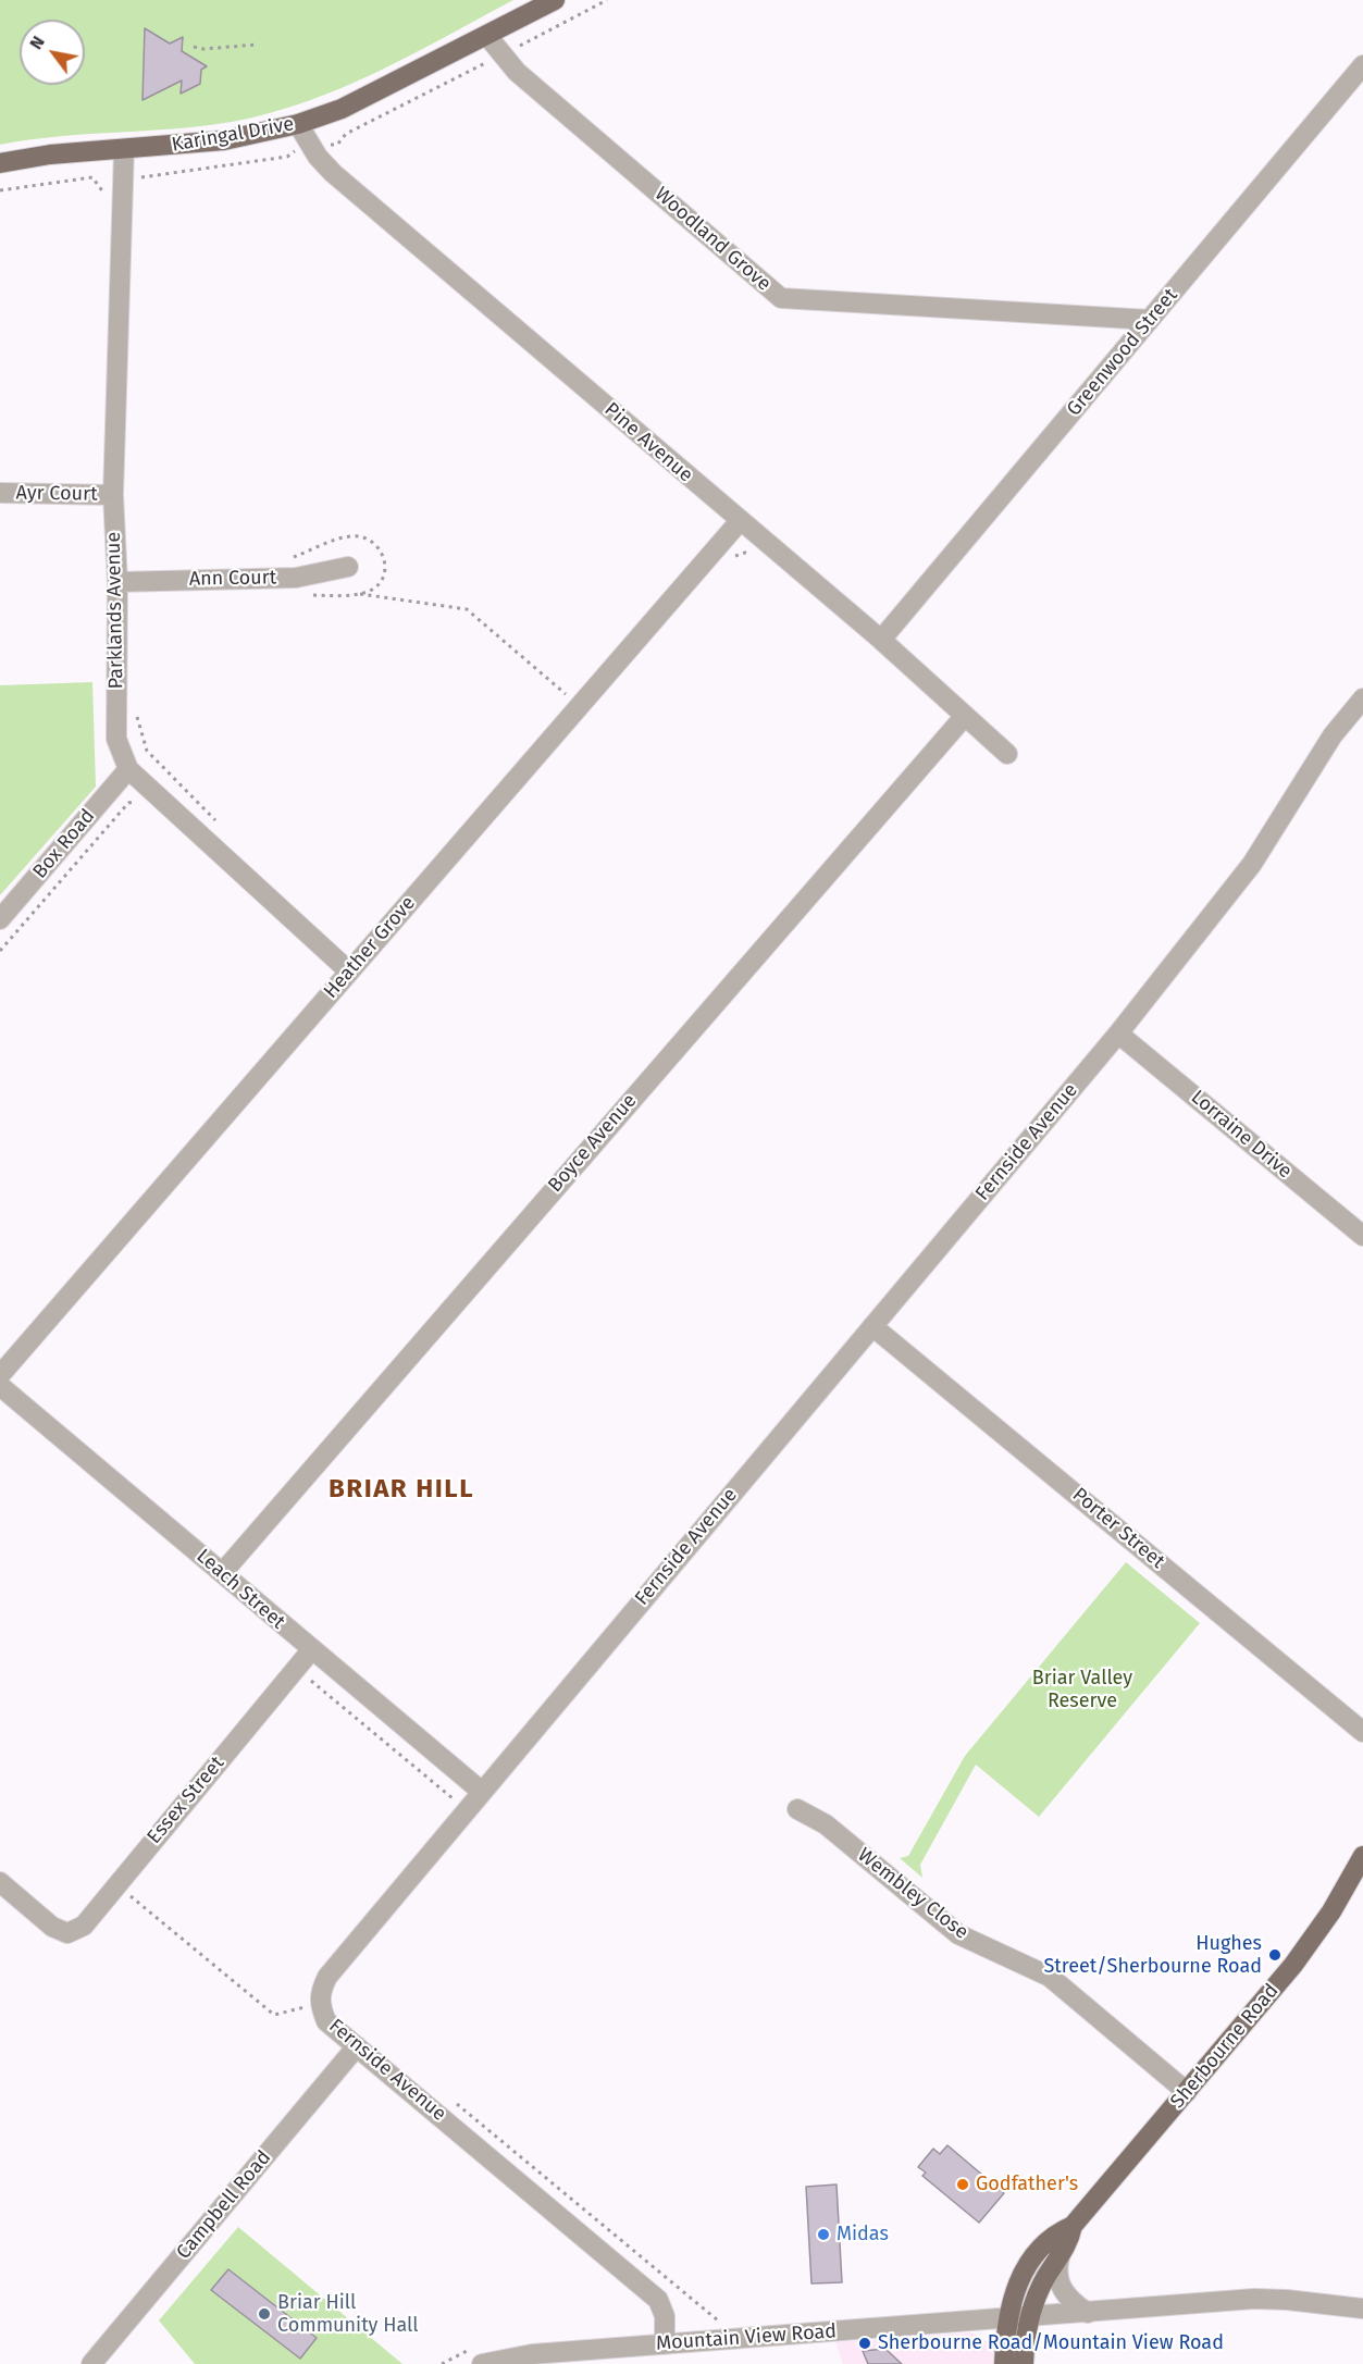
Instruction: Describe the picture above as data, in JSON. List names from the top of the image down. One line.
{"streets":{"main road":["Karingal Drive","Sherbourne Road"],"street":["Woodland Grove","Greenwood Street","Pine Avenue","Ayr Court","Ann Court","Parklands Avenue","Box Road","Heather Grove","Lorraine Drive","Fernside Avenue","Boyce Avenue","Porter Street","Leach Street","Essex Street","Wembley Close","Campbell Road","Mountain View Road"]},"crossings":[["Karingal Drive","Woodland Grove"],["Karingal Drive","Pine Avenue"],["Karingal Drive","Parklands Avenue"],["Woodland Grove","Greenwood Street"],["Greenwood Street","Pine Avenue"],["Pine Avenue","Heather Grove"],["Pine Avenue","Boyce Avenue"],["Ayr Court","Parklands Avenue"],["Ann Court","Parklands Avenue"],["Parklands Avenue","Box Road"],["Parklands Avenue","Heather Grove"],["Lorraine Drive","Fernside Avenue"],["Fernside Avenue","Porter Street"],["Fernside Avenue","Leach Street"],["Fernside Avenue","Campbell Road"],["Fernside Avenue","Mountain View Road"],["Boyce Avenue","Leach Street"],["Leach Street","Essex Street"],["Wembley Close","Sherbourne Road"],["Sherbourne Road","Mountain View Road"]],"districts":["BRIAR HILL"],"parks":["Briar Valley Reserve"],"places":["Hughes Street/Sherbourne Road","Godfather's","Midas","Briar Hill Community Hall","Sherbourne Road/Mountain View Road"],"north":"top left"}
